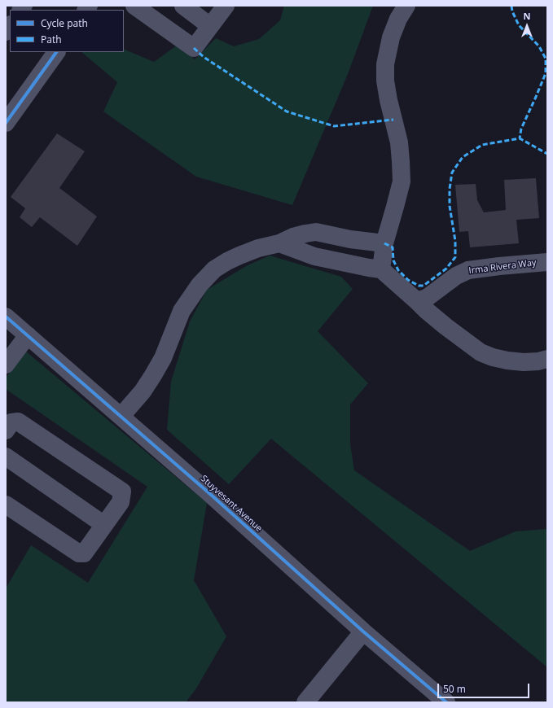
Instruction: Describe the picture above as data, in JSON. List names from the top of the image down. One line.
{"streets":{"street":["Irma Rivera Way","Stuyvesant Avenue"]},"legend":["Cycle path","Path"],"scale_bar":"50 m","north":"top"}
